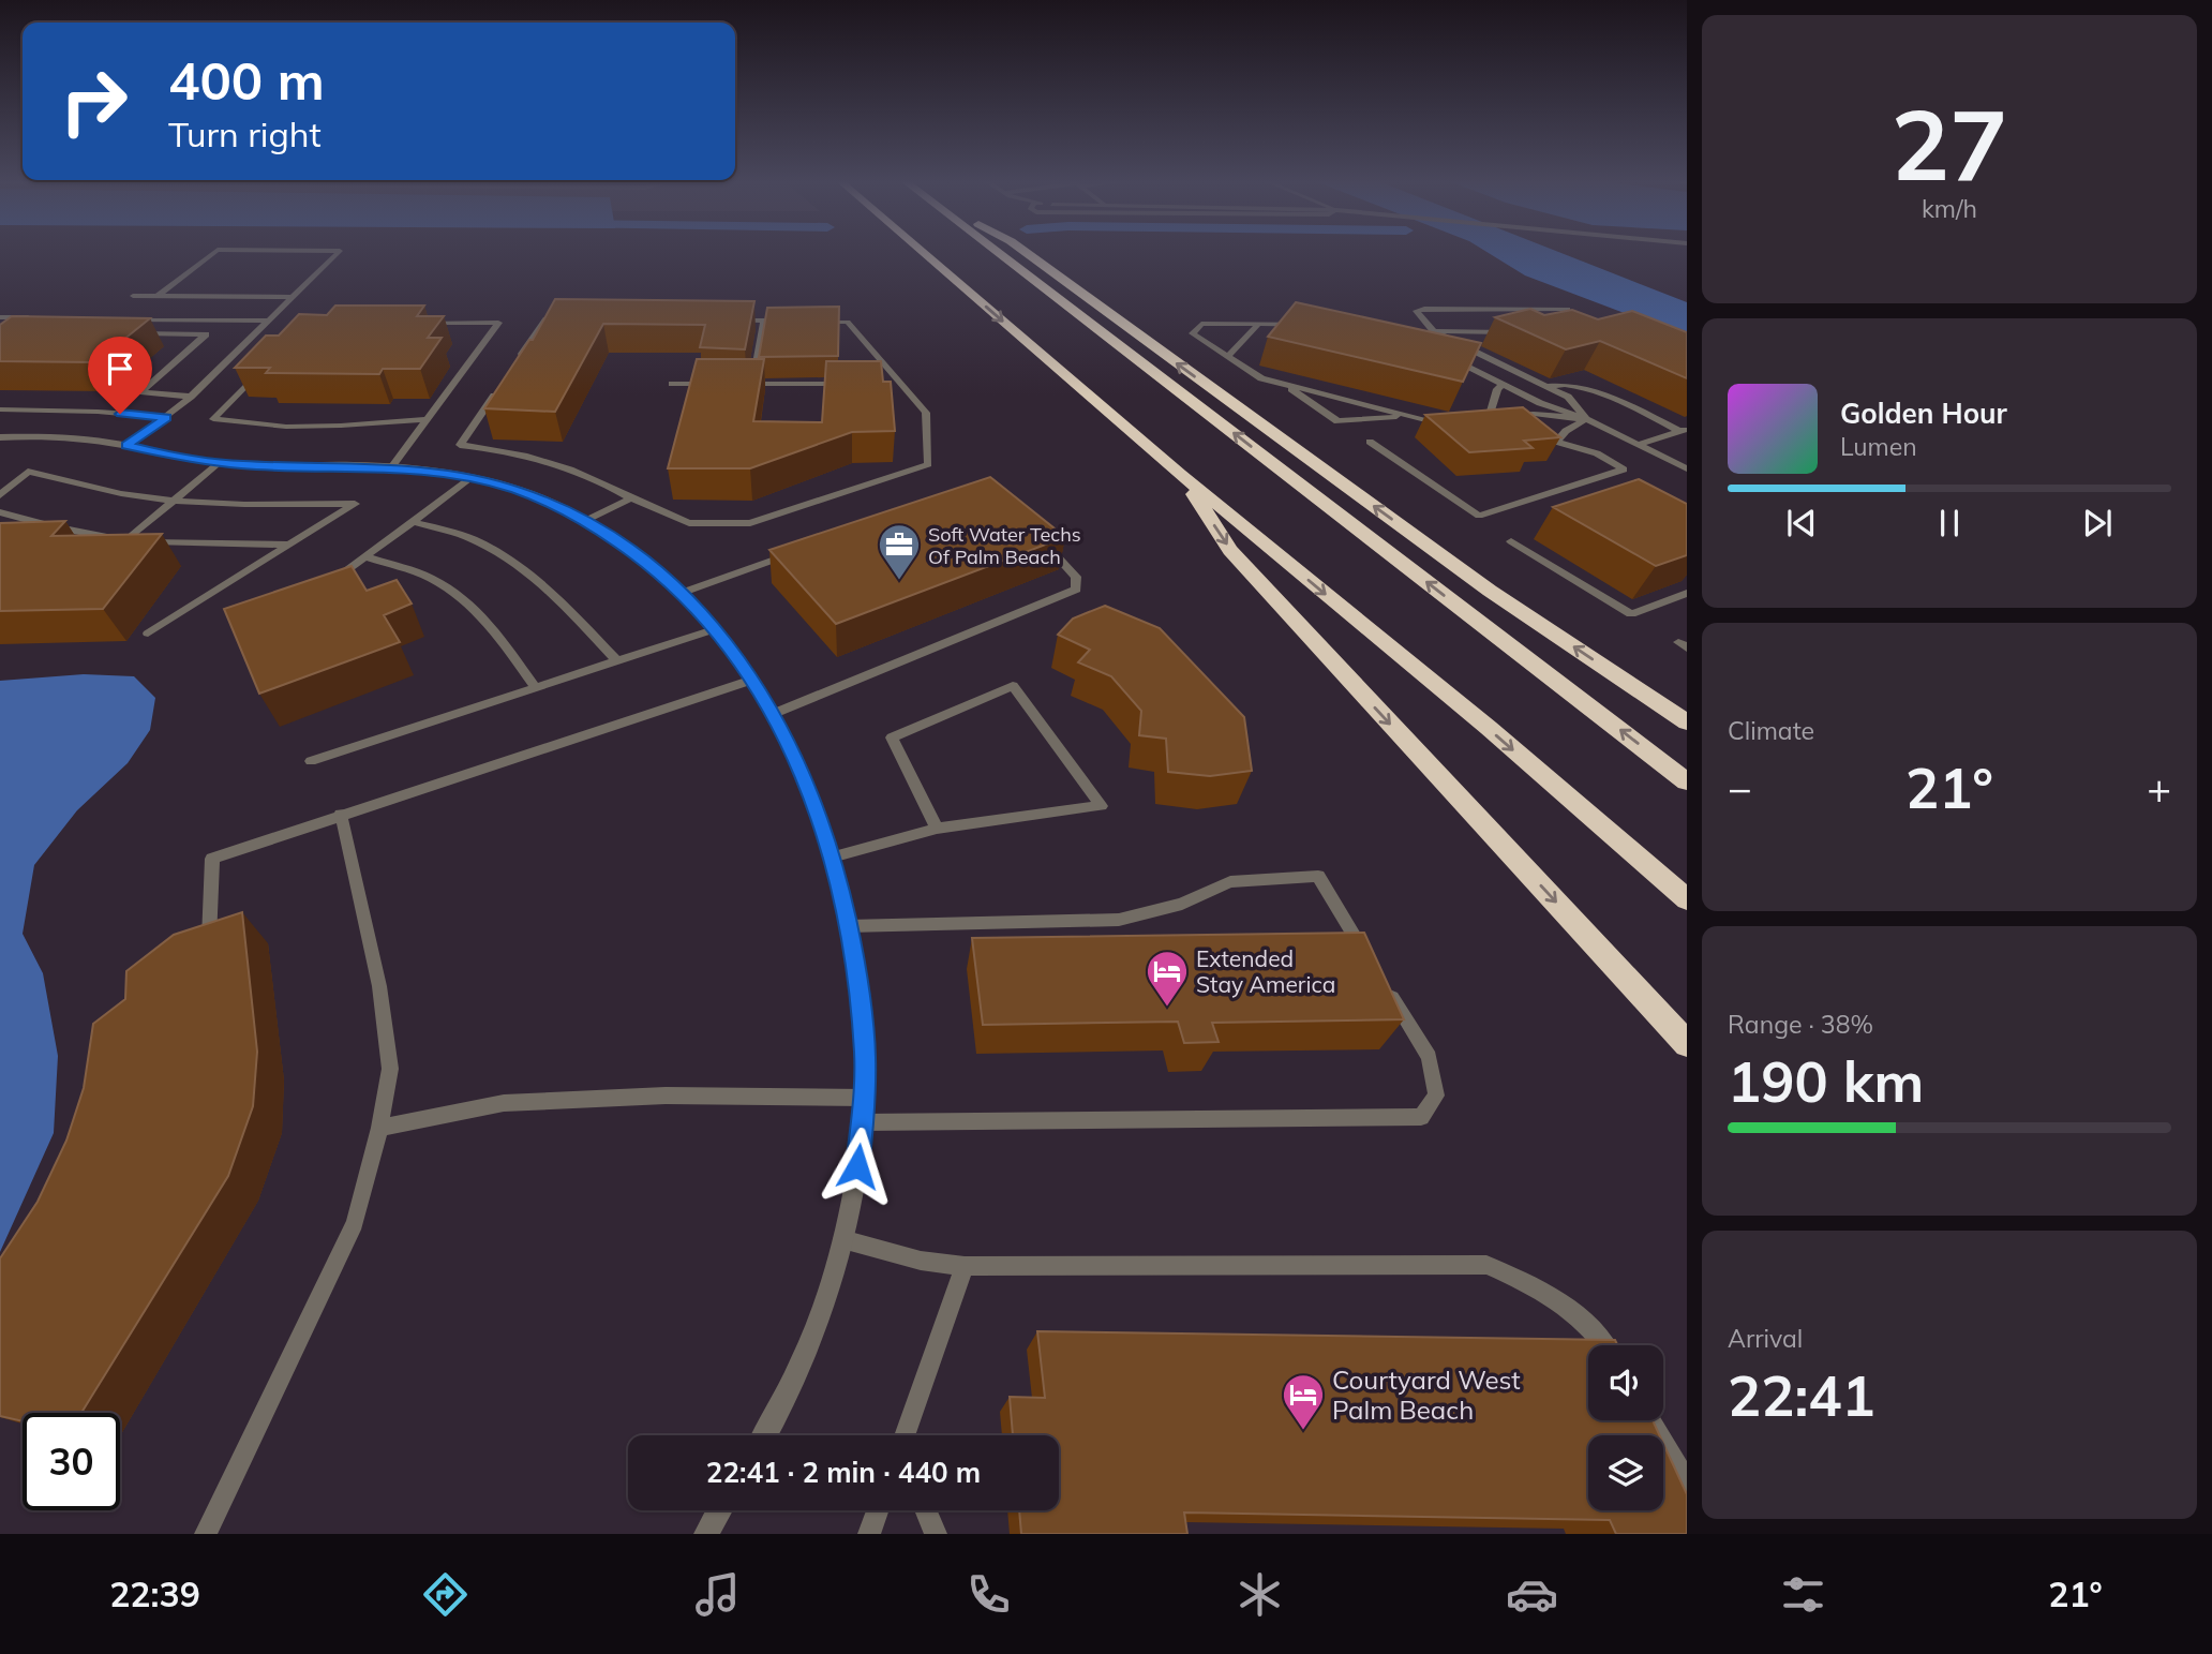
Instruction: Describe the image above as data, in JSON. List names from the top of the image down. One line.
{"places":{"office":["Soft Water Techs Of Palm Beach"],"hotel":["Extended Stay America","Courtyard West Palm Beach"]},"page":{"tile":[["27","km/h"],"Climate",["Range · 38%","190 km"],["Arrival","22:41"]],"turn":["400 m","Turn right"],"song":["Golden Hour","Lumen"],"heat":["−","21°","+"],"limit":"30","trip":"22:41 · 2 min · 440 m","tabs":["22:39","21°"]}}
